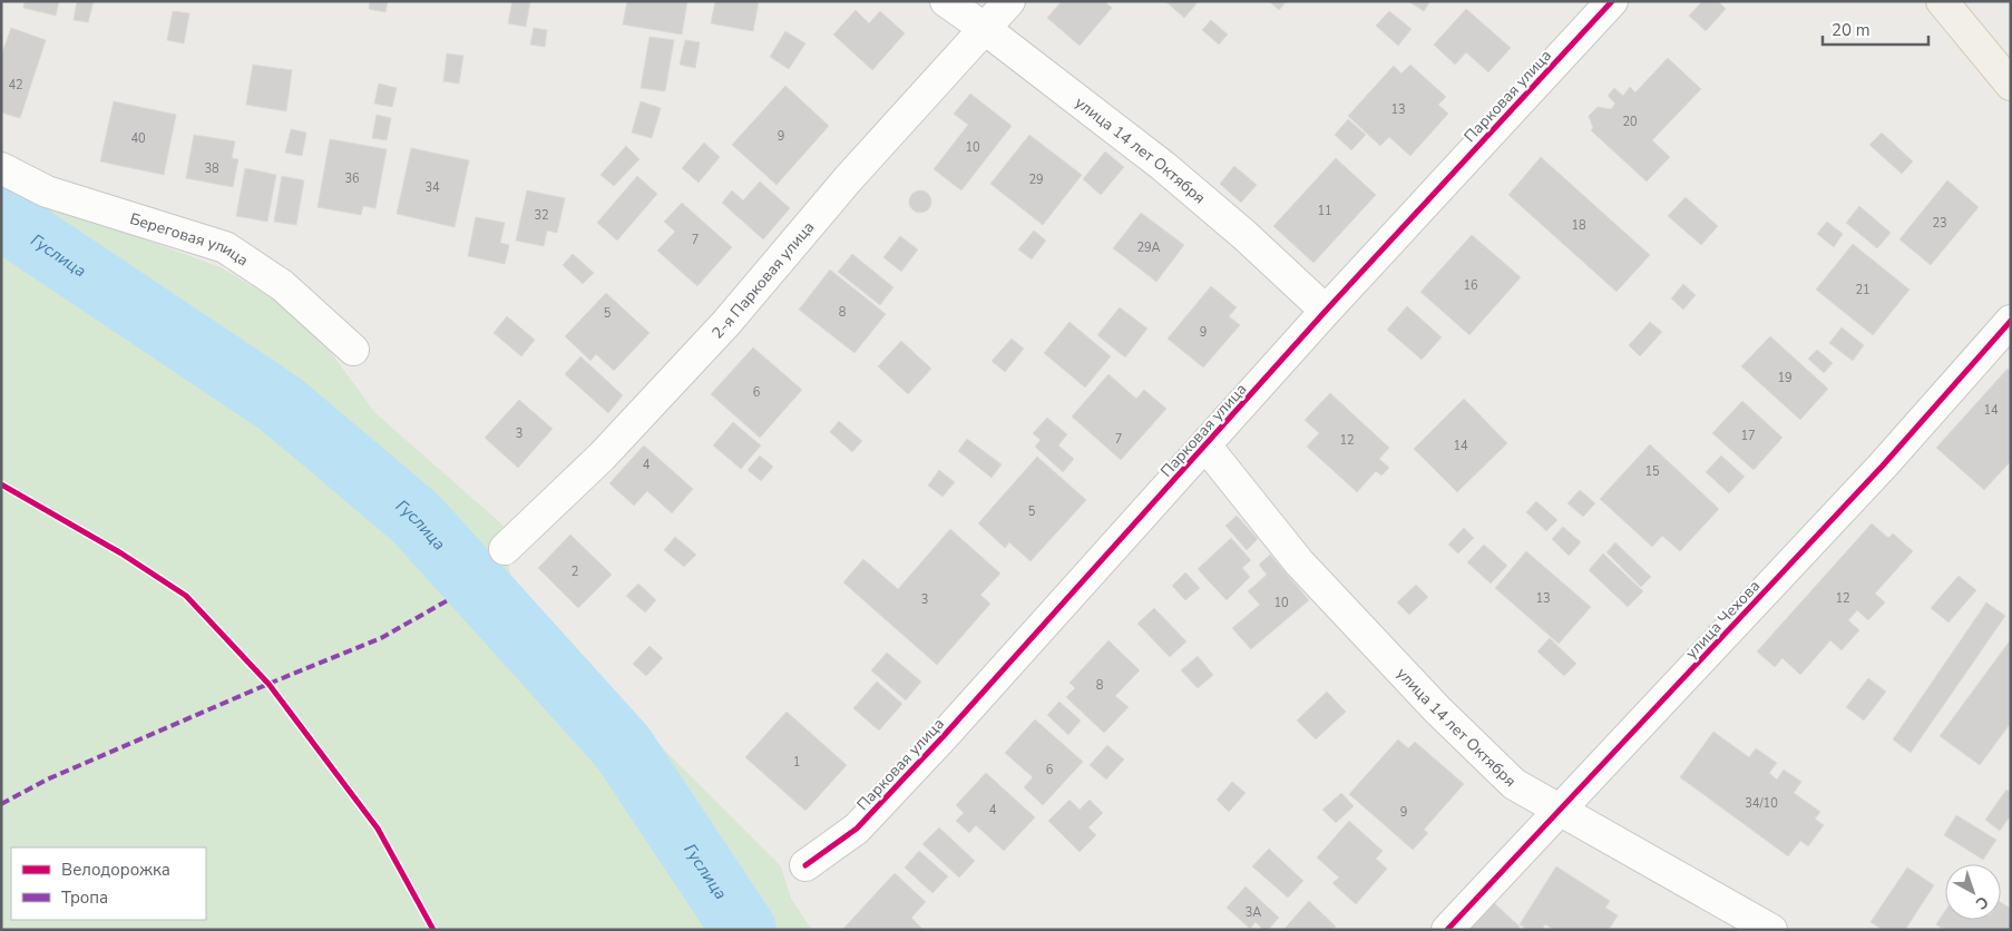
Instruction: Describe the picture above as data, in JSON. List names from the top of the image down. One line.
{"streets":{"street":["Парковая улица","улица 14 лет Октября","Береговая улица","2-я Парковая улица","улица Чехова"]},"crossings":[["Парковая улица","улица 14 лет Октября"],["улица 14 лет Октября","2-я Парковая улица"],["улица 14 лет Октября","улица Чехова"]],"water":["Гуслица"],"house_numbers":["42","13","20","9","40","10","38","36","29","34","11","32","23","18","7","29А","16","21","8","5","9","19","6","14","3","17","7","12","14","4","15","5","2","13","12","3","10","8","1","6","34/10","4","9","3А"],"legend":["Велодорожка","Тропа"],"scale_bar":"20 m","north":"bottom right"}
